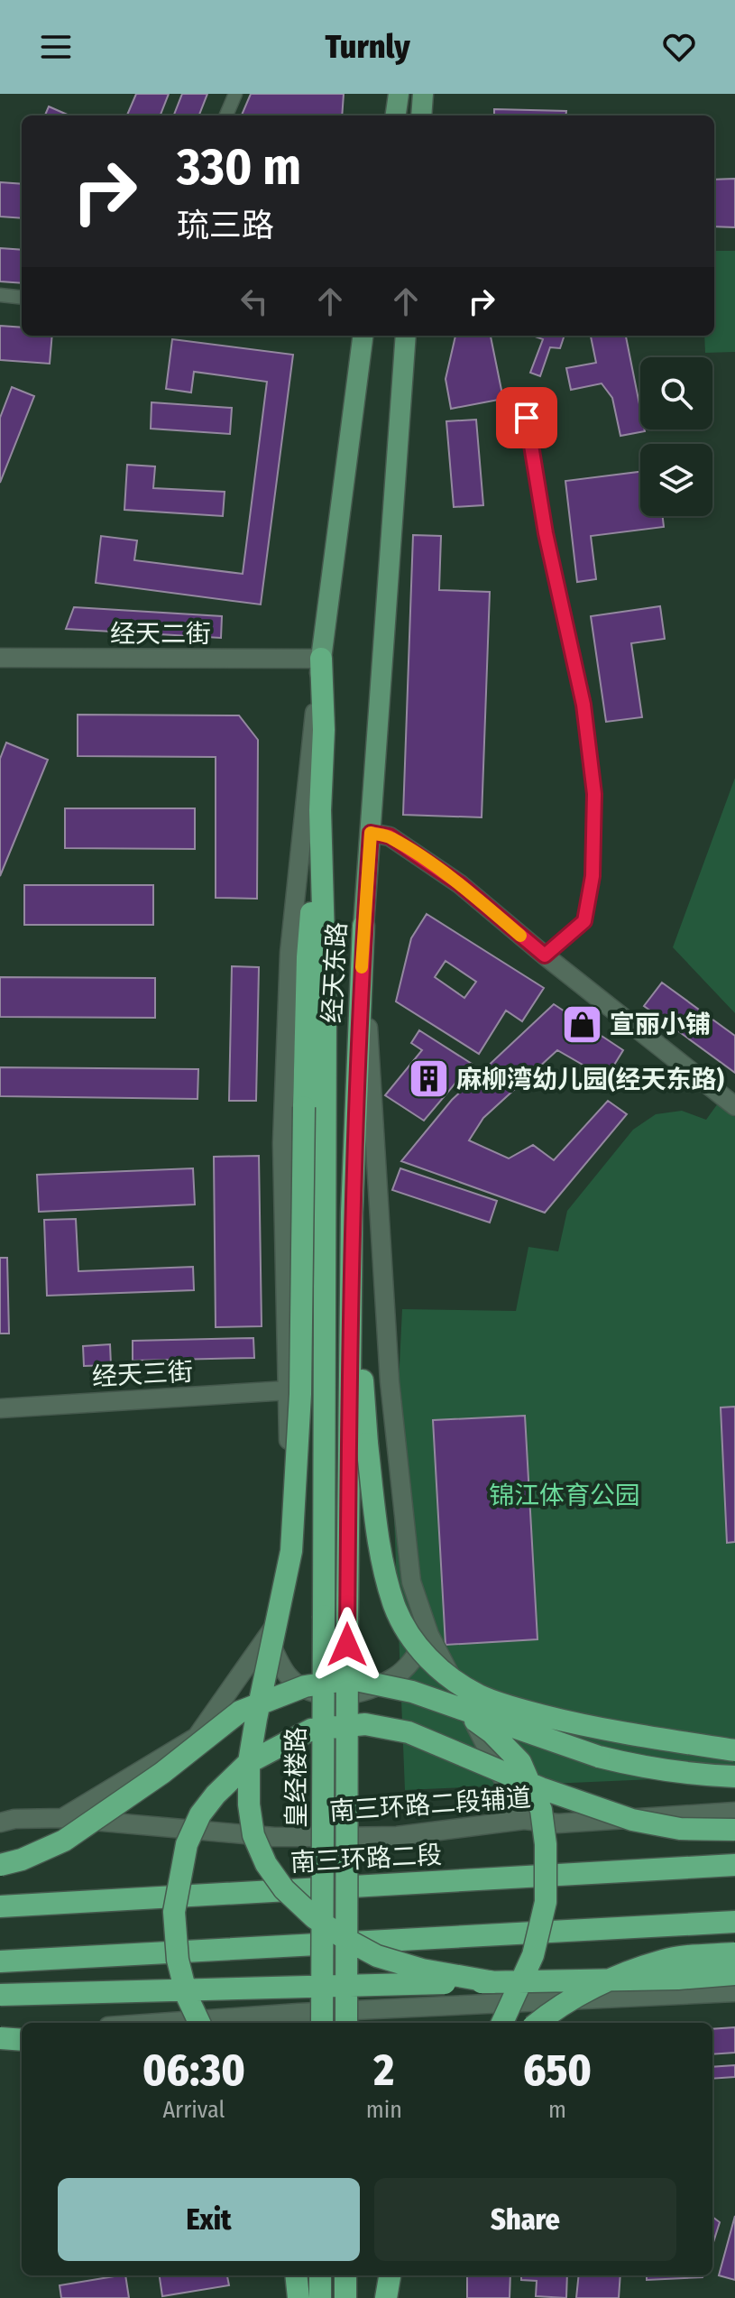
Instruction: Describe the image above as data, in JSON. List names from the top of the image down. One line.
{"streets":{"highway":["经天东路","皇经楼路","南三环路二段"],"street":["经天二街","经天三街","南三环路二段辅道"]},"crossings":[["经天二街","经天东路"],["经天东路","皇经楼路"]],"parks":["锦江体育公园"],"places":{"shop":["宣丽小铺"],"building":["麻柳湾幼儿园(经天东路)"]},"page":{"header":"Turnly","turn":["330 m","琉三路"],"eta":["06:30","Arrival","2","min","650","m"],"buttons":["Exit","Share"]}}
